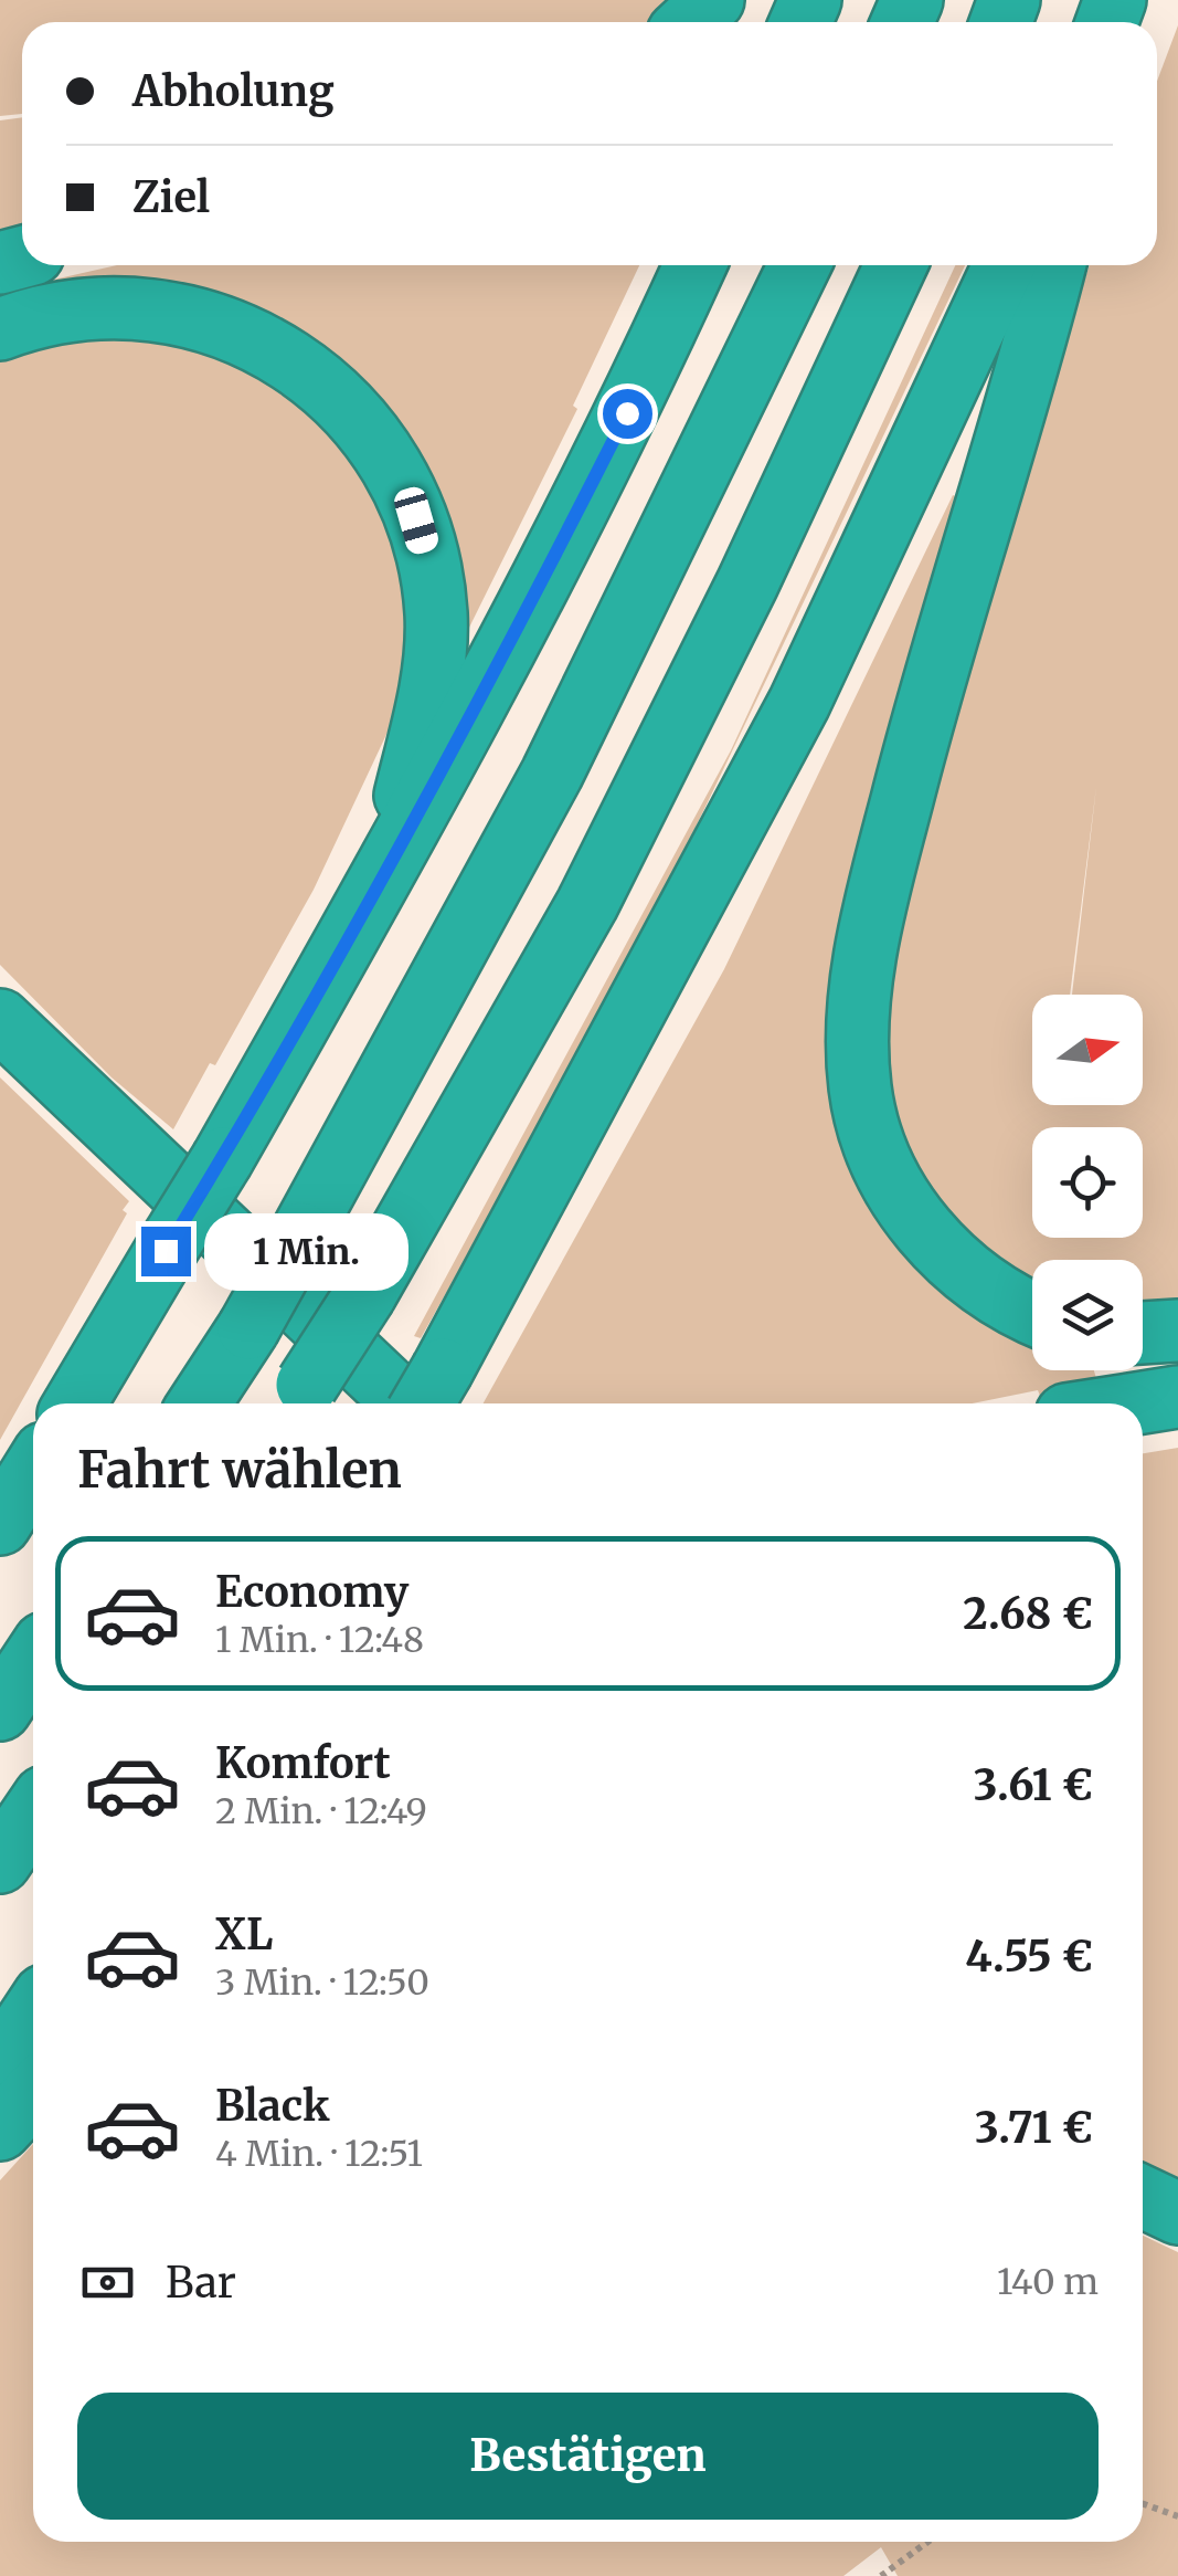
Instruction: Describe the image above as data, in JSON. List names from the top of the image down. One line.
{"north":"right","page":{"banner":["Abholung","Ziel"],"bubble":"1 Min.","heading":"Fahrt wählen","list":[{"name":"Economy","note":"1 Min. · 12:48","value":"2.68 €"},{"name":"Komfort","note":"2 Min. · 12:49","value":"3.61 €"},{"name":"XL","note":"3 Min. · 12:50","value":"4.55 €"},{"name":"Black","note":"4 Min. · 12:51","value":"3.71 €"}],"pay":["Bar","140 m"],"buttons":"Bestätigen"}}
